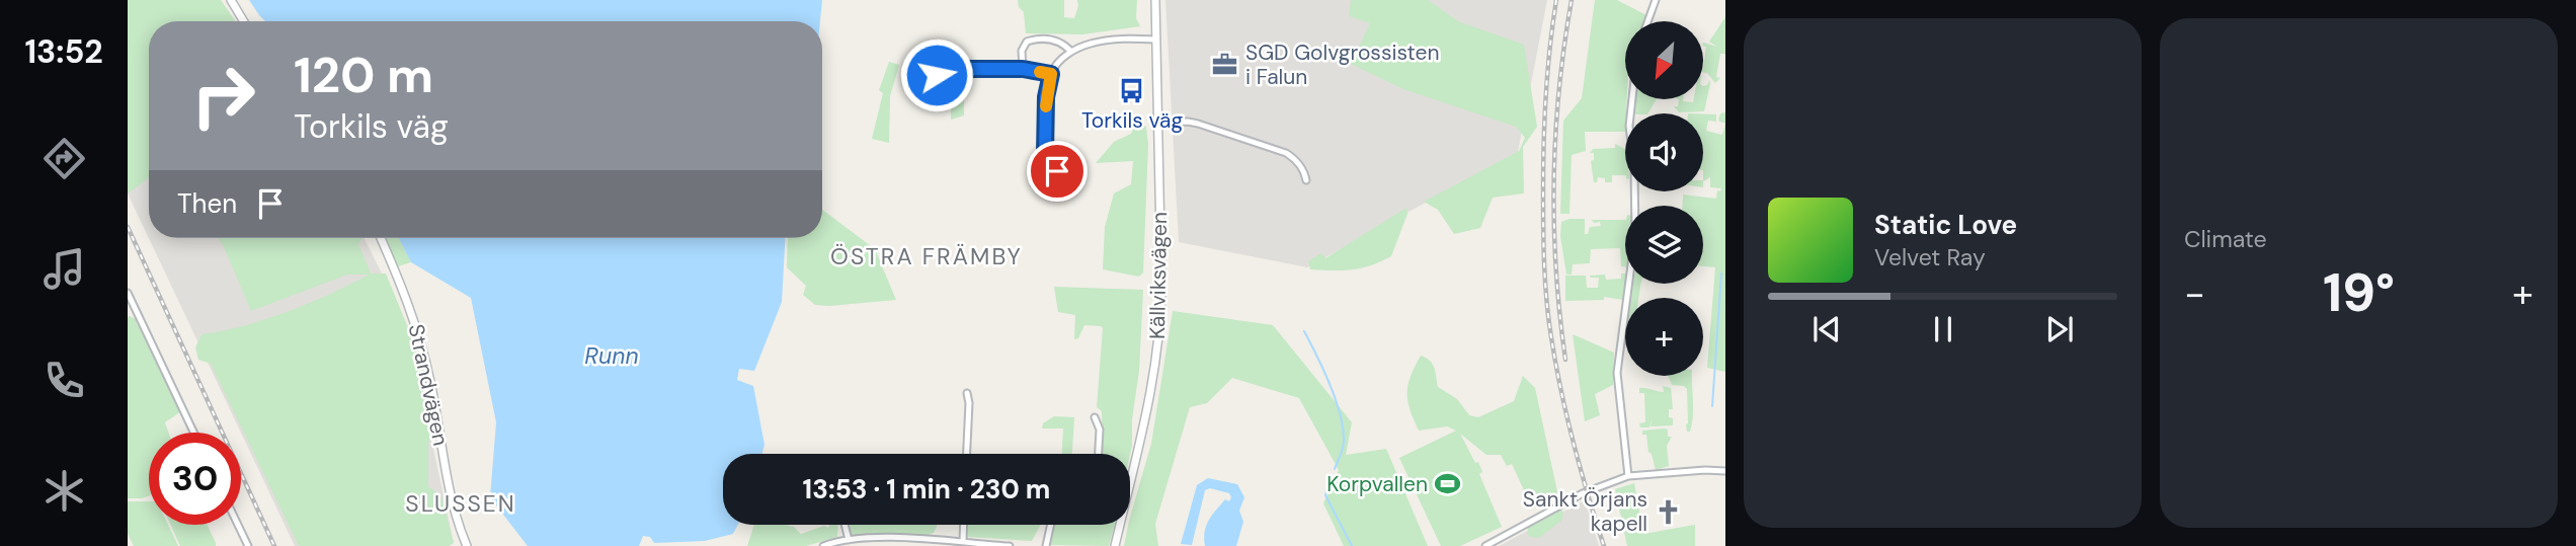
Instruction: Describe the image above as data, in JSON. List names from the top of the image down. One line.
{"streets":{"street":["Källviksvägen","Strandvägen"]},"districts":["ÖSTRA FRÄMBY","SLUSSEN"],"water":["Runn"],"places":{"office":["SGD Golvgrossisten i Falun"],"bus stop":["Torkils väg"],"sports":["Korpvallen"],"church":["Sankt Örjans kapell"]},"north":"bottom left","page":{"tabs":"13:52","tile":"Climate","map_buttons":"+","turn":["120 m","Torkils väg"],"then":"Then","song":["Static Love","Velvet Ray"],"heat":["−","19°","+"],"limit":"30","trip":"13:53 · 1 min · 230 m"}}
